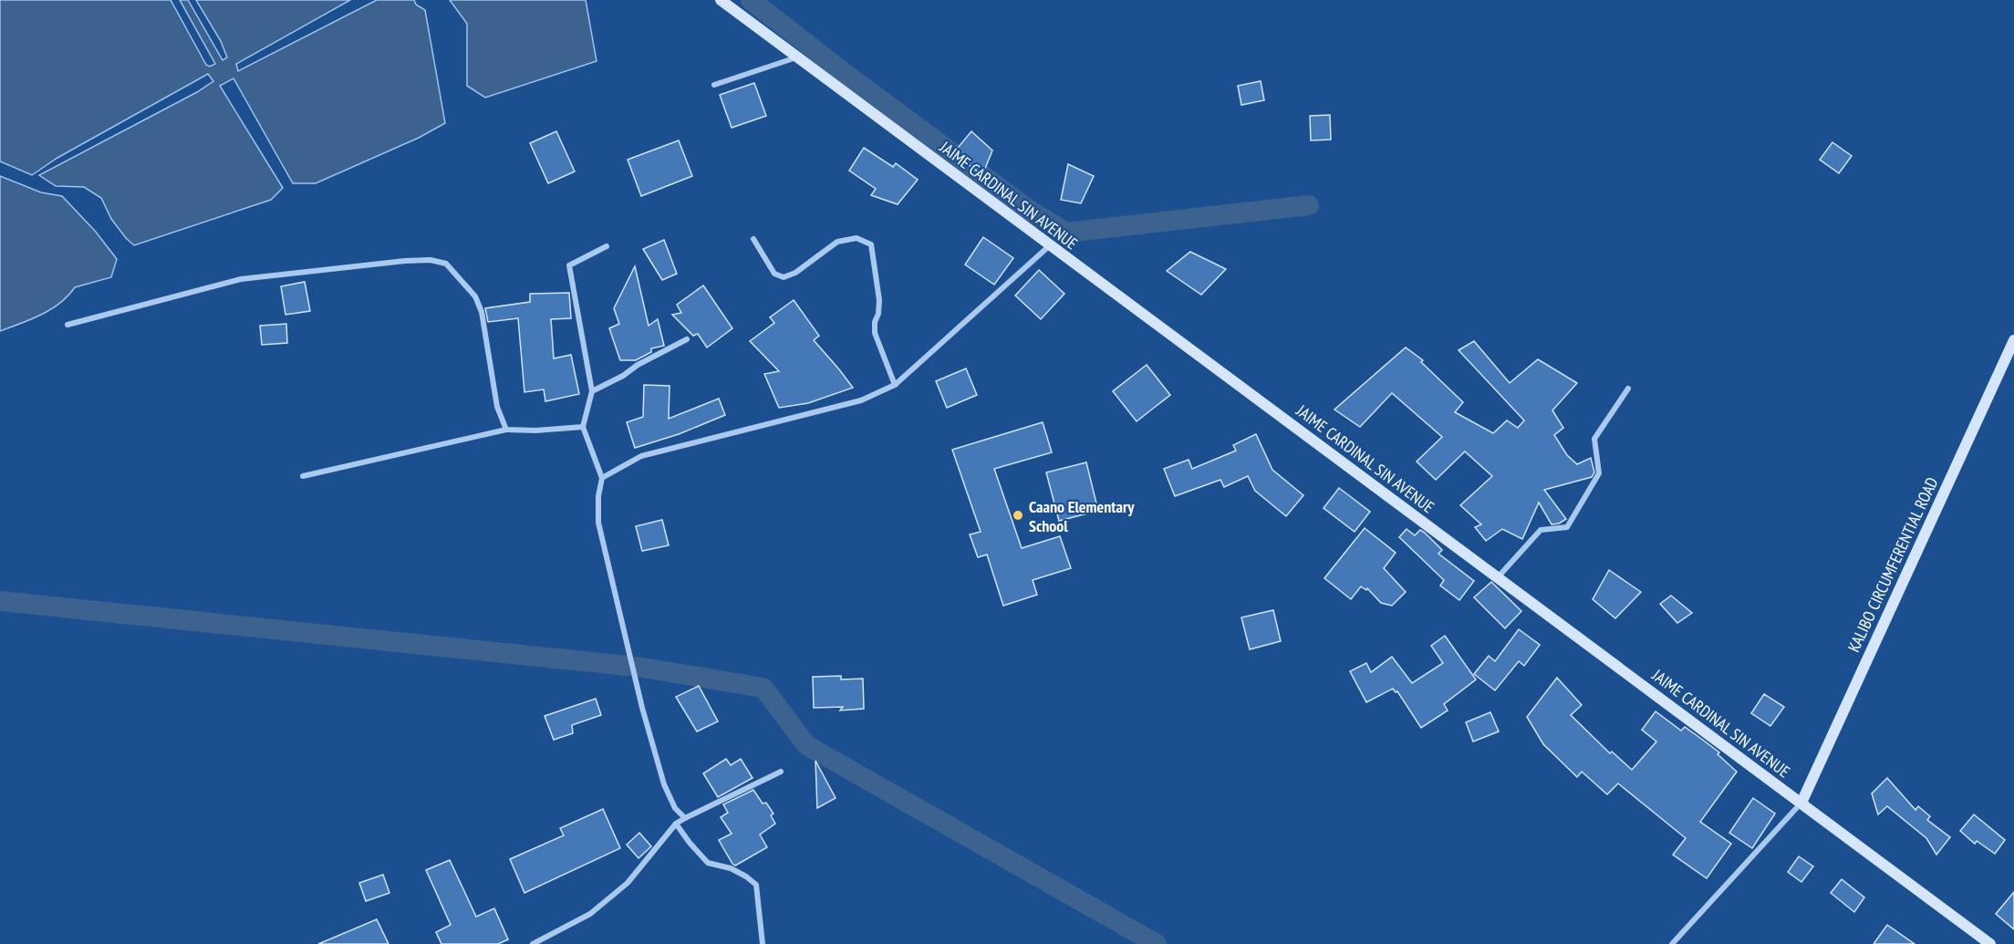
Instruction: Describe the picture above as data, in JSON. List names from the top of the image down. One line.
{"streets":{"main road":["JAIME CARDINAL SIN AVENUE","KALIBO CIRCUMFERENTIAL ROAD"]},"crossings":[["JAIME CARDINAL SIN AVENUE","KALIBO CIRCUMFERENTIAL ROAD"]],"places":["Caano Elementary School"]}
